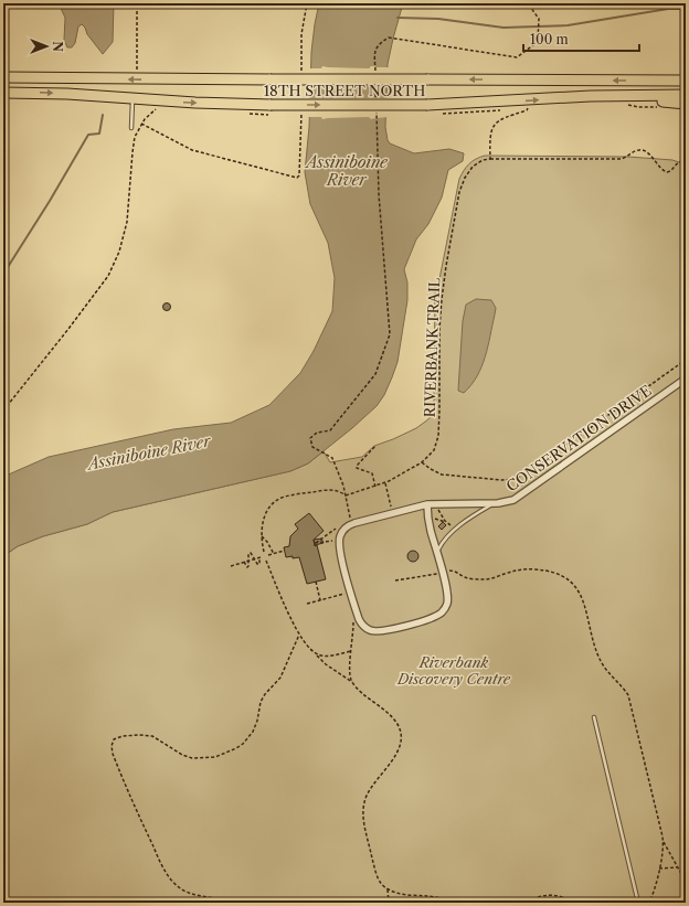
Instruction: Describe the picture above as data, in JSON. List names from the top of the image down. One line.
{"streets":{"main road":["18TH STREET NORTH"],"street":["CONSERVATION DRIVE"],"path":["RIVERBANK TRAIL"]},"water":["Assiniboine River"],"parks":["Riverbank Discovery Centre"],"scale_bar":"100 m","north":"right"}
